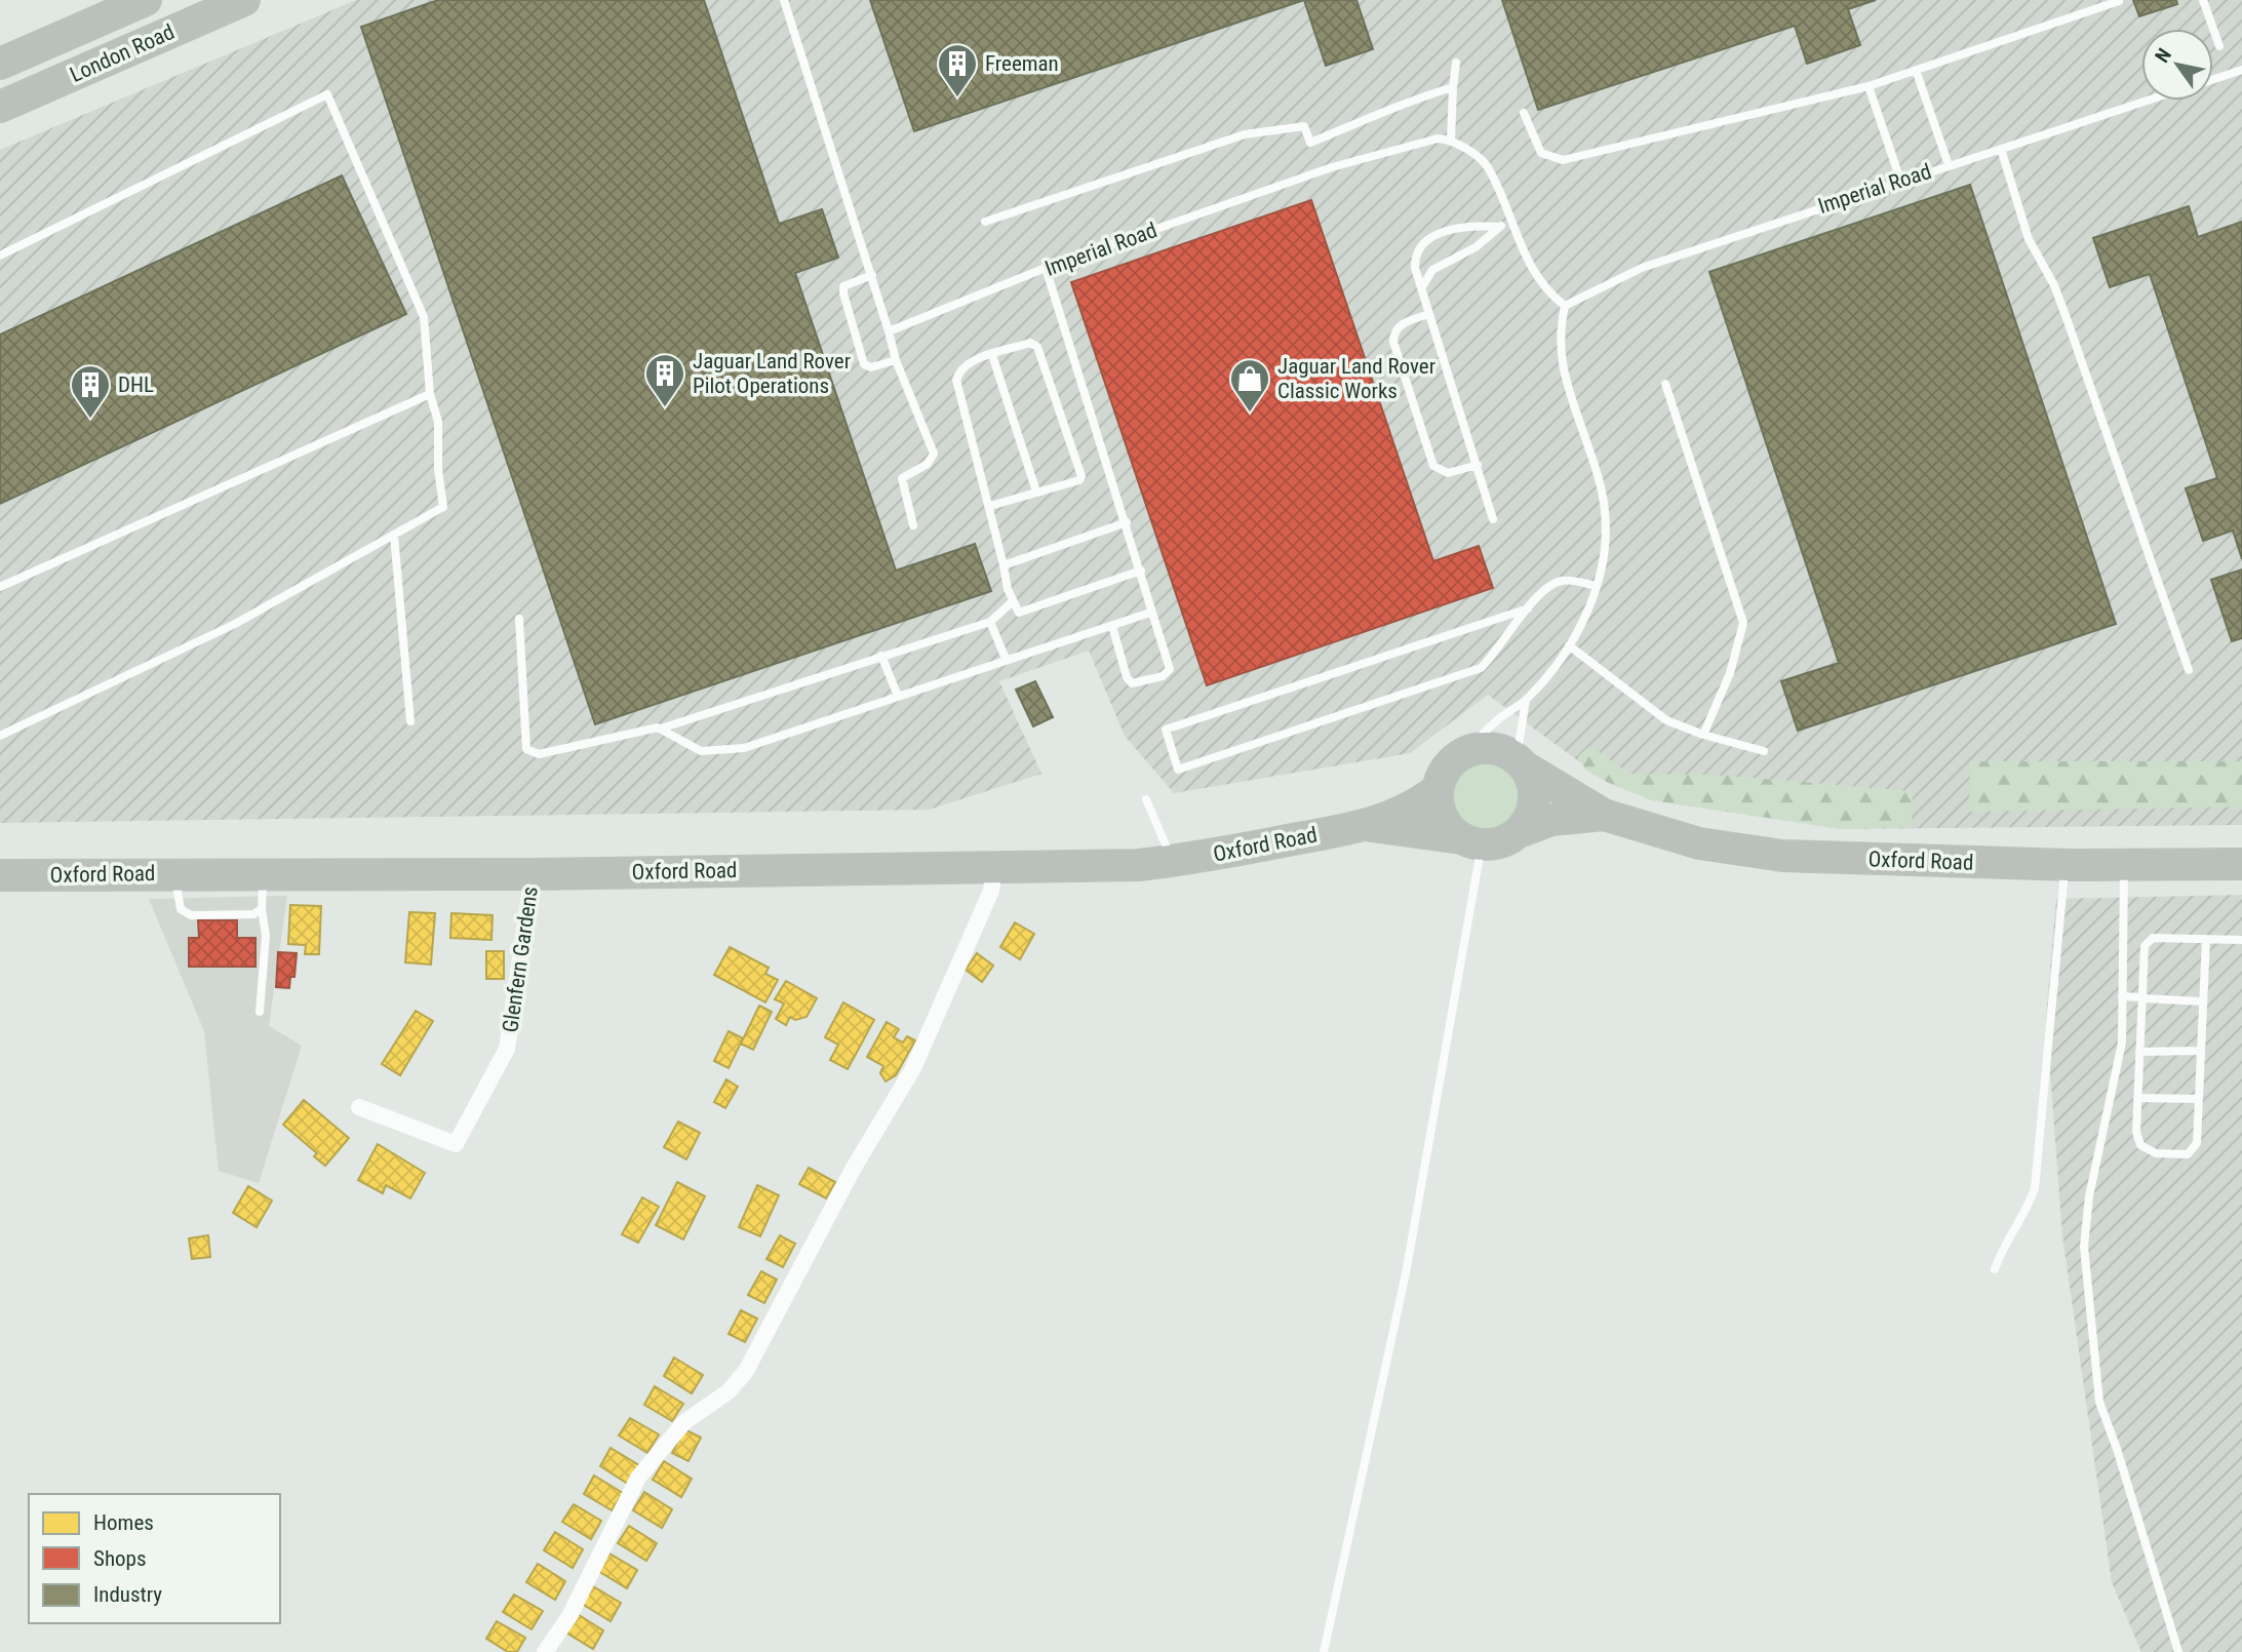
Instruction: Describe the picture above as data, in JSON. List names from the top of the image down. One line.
{"streets":{"highway":["London Road","Oxford Road"],"street":["Glenfern Gardens"],"lane":["Imperial Road"]},"crossings":[["Oxford Road","Glenfern Gardens"]],"places":{"building":["Freeman","Jaguar Land Rover Pilot Operations","DHL"],"shop":["Jaguar Land Rover Classic Works"]},"legend":["Homes","Shops","Industry"],"north":"top left"}
